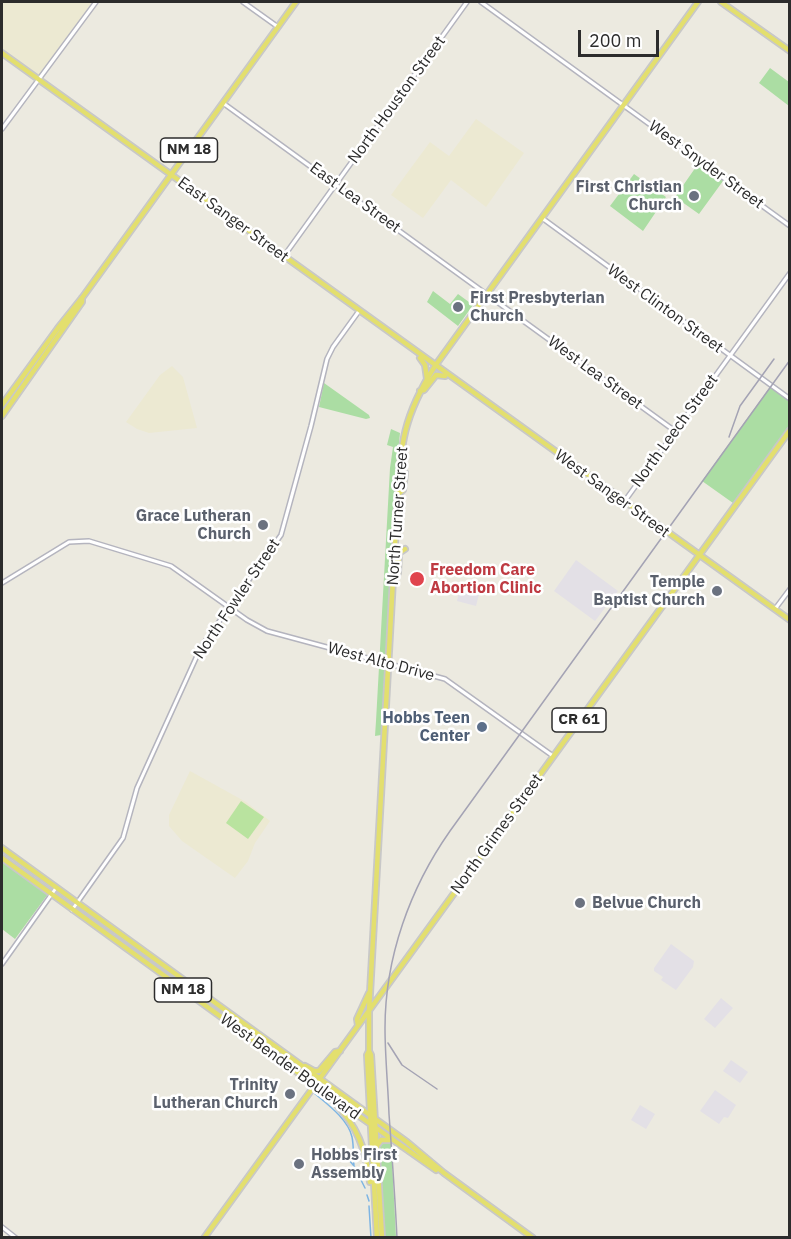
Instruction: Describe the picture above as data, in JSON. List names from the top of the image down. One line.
{"streets":{"main road":["NM 18","East Sanger Street","West Sanger Street","North Turner Street","CR 61","North Grimes Street","West Bender Boulevard"],"street":["North Houston Street","West Snyder Street","East Lea Street","West Clinton Street","West Lea Street","North Leech Street","North Fowler Street","West Alto Drive"]},"crossings":[["North Houston Street","East Lea Street"],["North Houston Street","East Sanger Street"],["NM 18","East Lea Street"],["NM 18","East Sanger Street"],["NM 18","West Bender Boulevard"],["West Snyder Street","North Turner Street"],["East Lea Street","West Lea Street"],["East Lea Street","North Turner Street"],["East Sanger Street","West Sanger Street"],["East Sanger Street","North Turner Street"],["East Sanger Street","North Fowler Street"],["West Clinton Street","North Leech Street"],["West Clinton Street","North Turner Street"],["West Lea Street","North Leech Street"],["West Lea Street","North Turner Street"],["North Leech Street","West Sanger Street"],["West Sanger Street","North Turner Street"],["West Sanger Street","North Grimes Street"],["North Turner Street","West Alto Drive"],["North Turner Street","North Grimes Street"],["North Turner Street","West Bender Boulevard"],["North Fowler Street","West Alto Drive"],["North Fowler Street","West Bender Boulevard"],["West Alto Drive","North Grimes Street"],["North Grimes Street","West Bender Boulevard"]],"places":["First Christian Church","First Presbyterian Church","Grace Lutheran Church","Freedom Care Abortion Clinic","Temple Baptist Church","Hobbs Teen Center","Belvue Church","Trinity Lutheran Church","Hobbs First Assembly"],"scale_bar":"200 m"}
